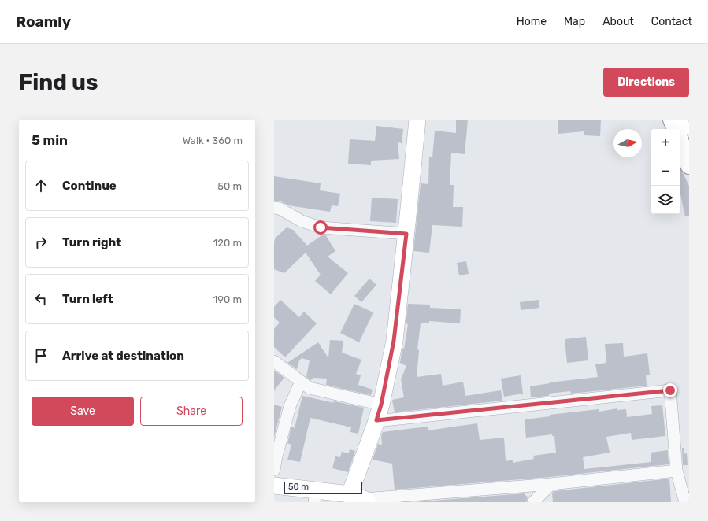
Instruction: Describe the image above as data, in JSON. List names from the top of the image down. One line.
{"scale_bar":"50 m","north":"right","page":{"header":"Roamly","nav":["Home","Map","About","Contact"],"buttons":["Directions",["Save","Share"]],"title":"Find us","heading":["5 min","Walk · 360 m"],"map_buttons":["+","−"],"list":[["Continue","50 m"],["Turn right","120 m"],["Turn left","190 m"],"Arrive at destination"],"scale":"50 m"}}
